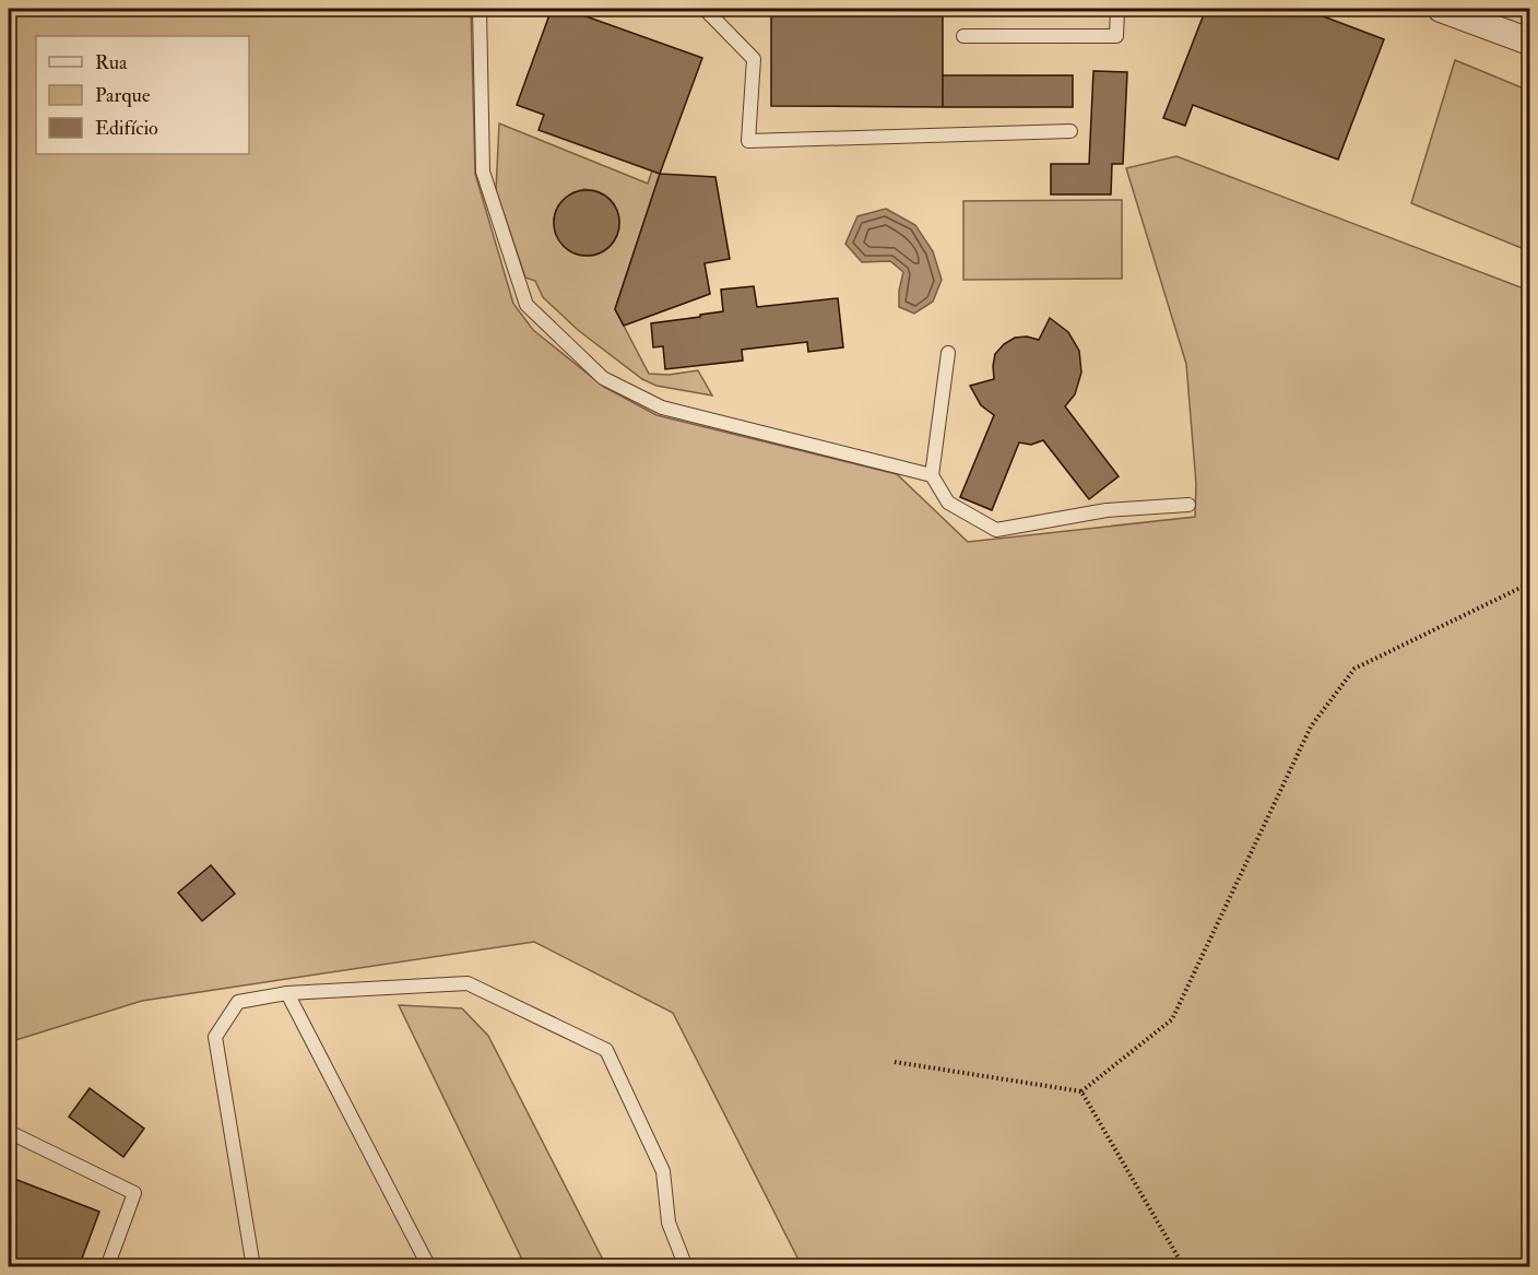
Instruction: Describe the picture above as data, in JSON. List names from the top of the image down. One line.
{"legend":["Rua","Parque","Edifício"]}
